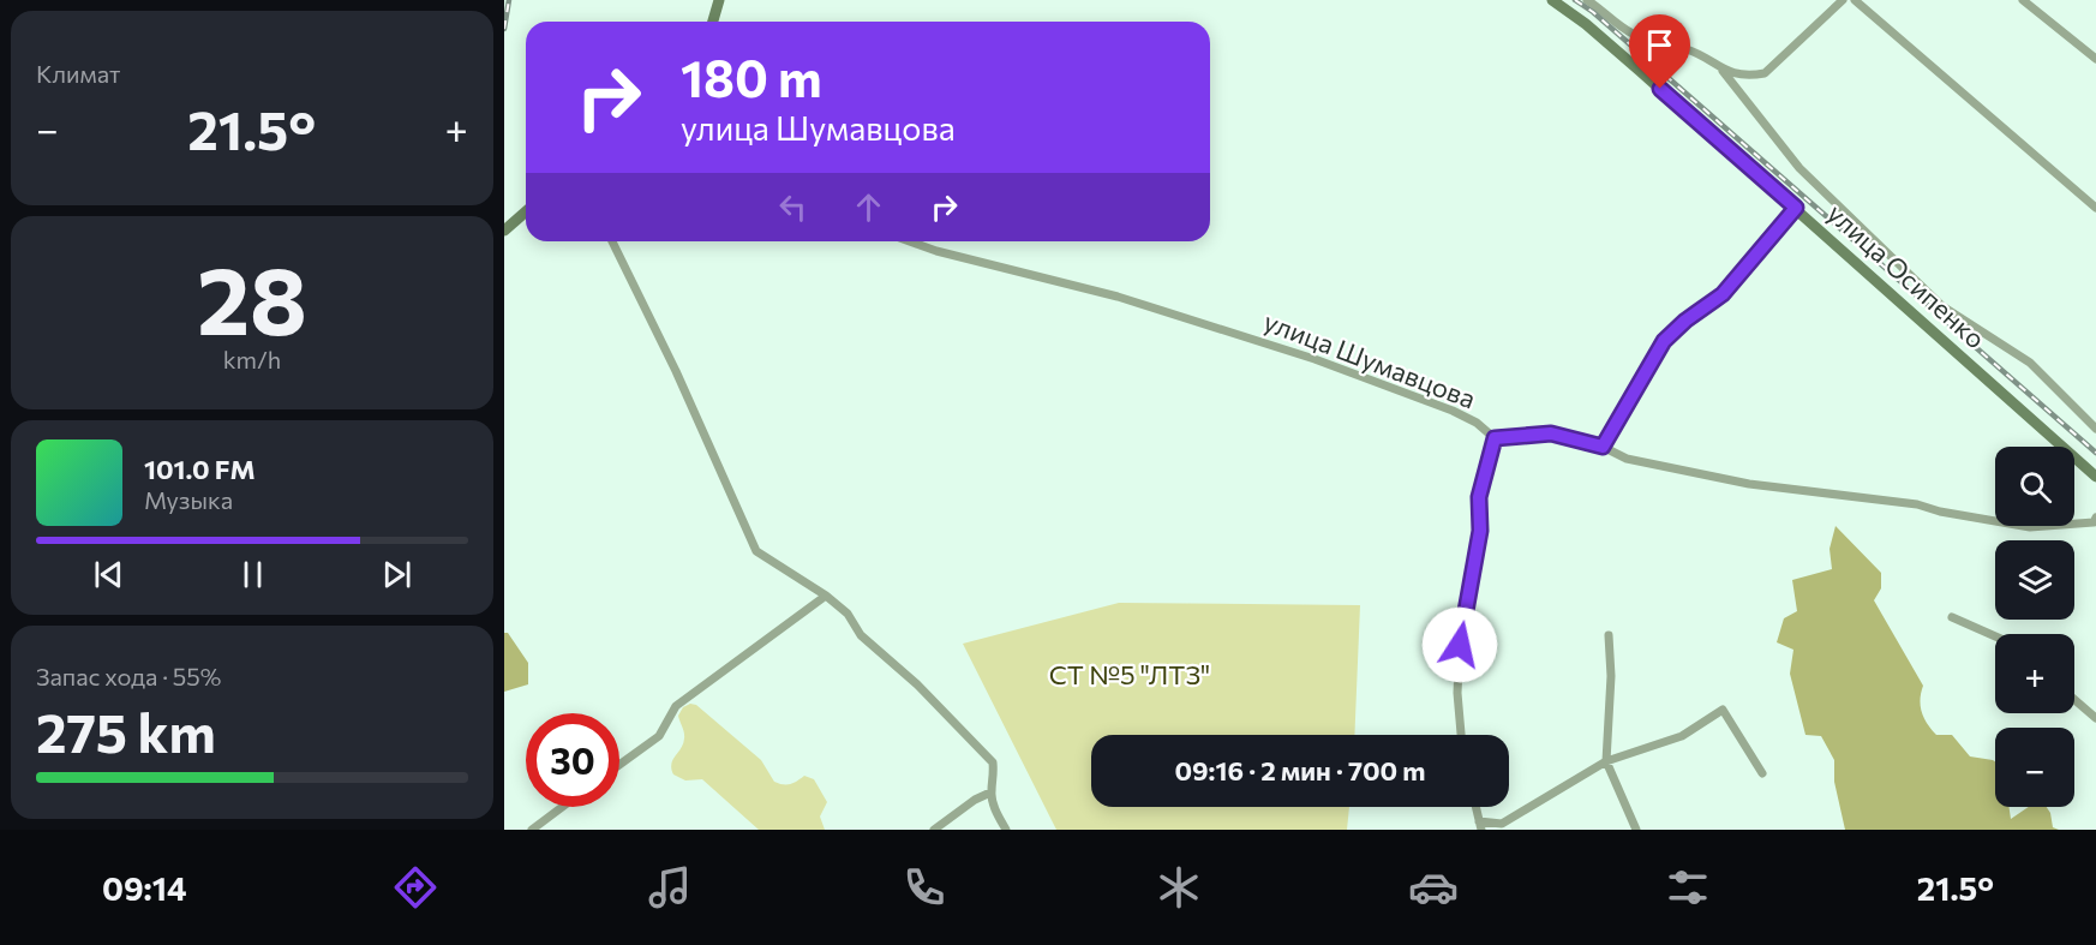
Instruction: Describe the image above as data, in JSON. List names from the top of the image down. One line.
{"streets":{"street":["улица Осипенко","улица Шумавцова"]},"parks":["СТ №5 \"ЛТЗ\""],"page":{"tile":["Климат",["28","km/h"],["Запас хода · 55%","275 km"]],"turn":["180 m","улица Шумавцова"],"heat":["−","21.5°","+"],"song":["101.0 FM","Музыка"],"map_buttons":["+","−"],"limit":"30","trip":"09:16 · 2 мин · 700 m","tabs":["09:14","21.5°"]}}
